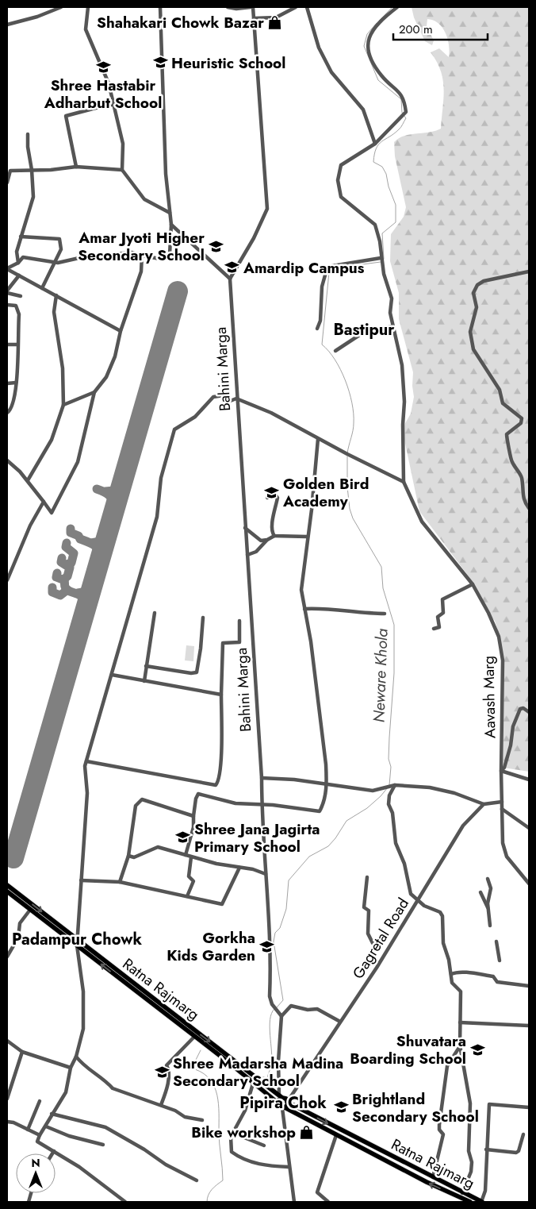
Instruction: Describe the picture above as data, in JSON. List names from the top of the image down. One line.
{"streets":{"main road":["Ratna Rajmarg"],"street":["Bahini Marga","Aavash Marg","Gagretal Road"]},"crossings":[["Gagretal Road","Ratna Rajmarg"]],"districts":["Bastipur","Padampur Chowk","Pipira Chok"],"water":["Neware Khola"],"places":{"shop":["Shahakari Chowk Bazar","Bike workshop"],"school or university":["Heuristic School","Shree Hastabir Adharbut School","Amar Jyoti Higher Secondary School","Amardip Campus","Golden Bird Academy","Shree Jana Jagirta Primary School","Gorkha Kids Garden","Shuvatara Boarding School","Shree Madarsha Madina Secondary School","Brightland Secondary School"]},"scale_bar":"200 m","north":"top"}
